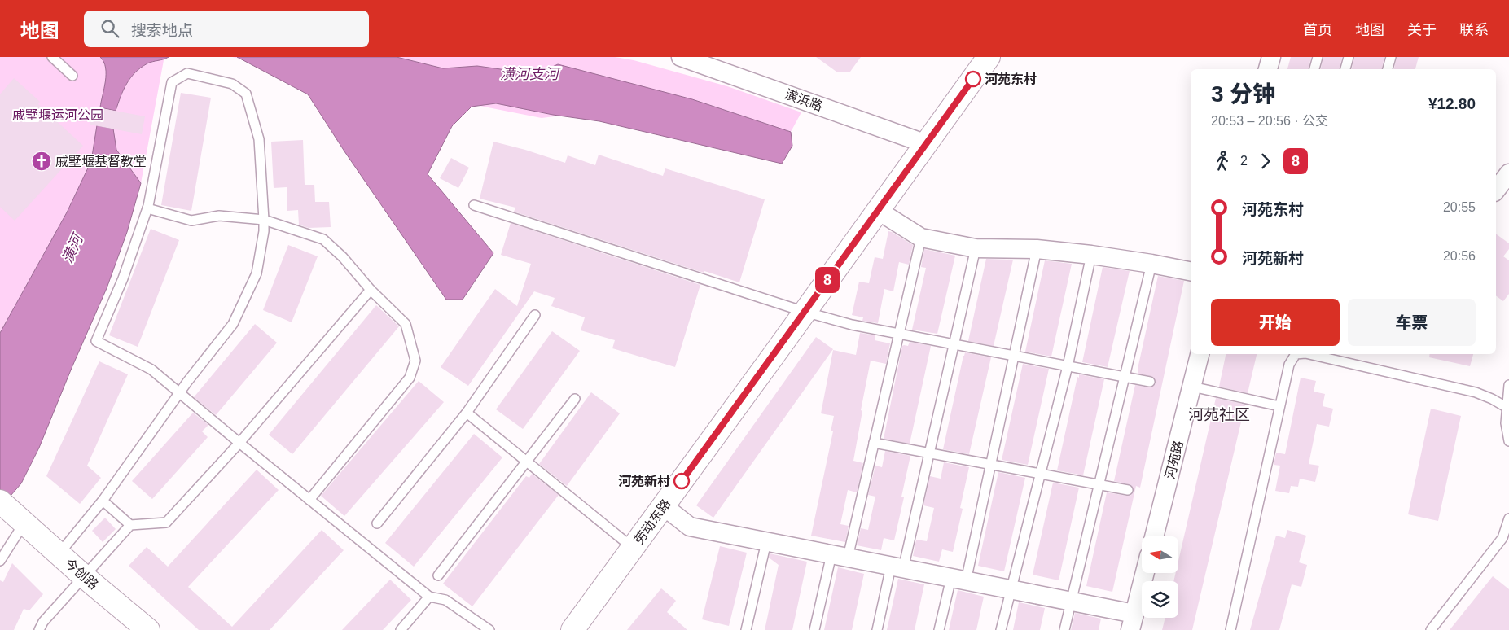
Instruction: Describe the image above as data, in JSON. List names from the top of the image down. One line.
{"streets":{"street":["潢浜路","河苑路","劳动东路","今创路"]},"crossings":[["潢浜路","劳动东路"]],"districts":["河苑社区"],"water":["潢河支河","潢河"],"parks":["戚墅堰运河公园"],"places":{"other":["河苑东村","河苑新村"],"church":["戚墅堰基督教堂"]},"lines":["bus line 8"],"north":"left","page":{"header":"地图","search":"搜索地点","nav":["首页","地图","关于","联系"],"on_map":"8","heading":["3 分钟","20:53 – 20:56 · 公交","¥12.80"],"legs":["2","8"],"list":[{"name":"河苑东村","value":"20:55"},{"name":"河苑新村","value":"20:56"}],"buttons":["开始","车票"]}}
